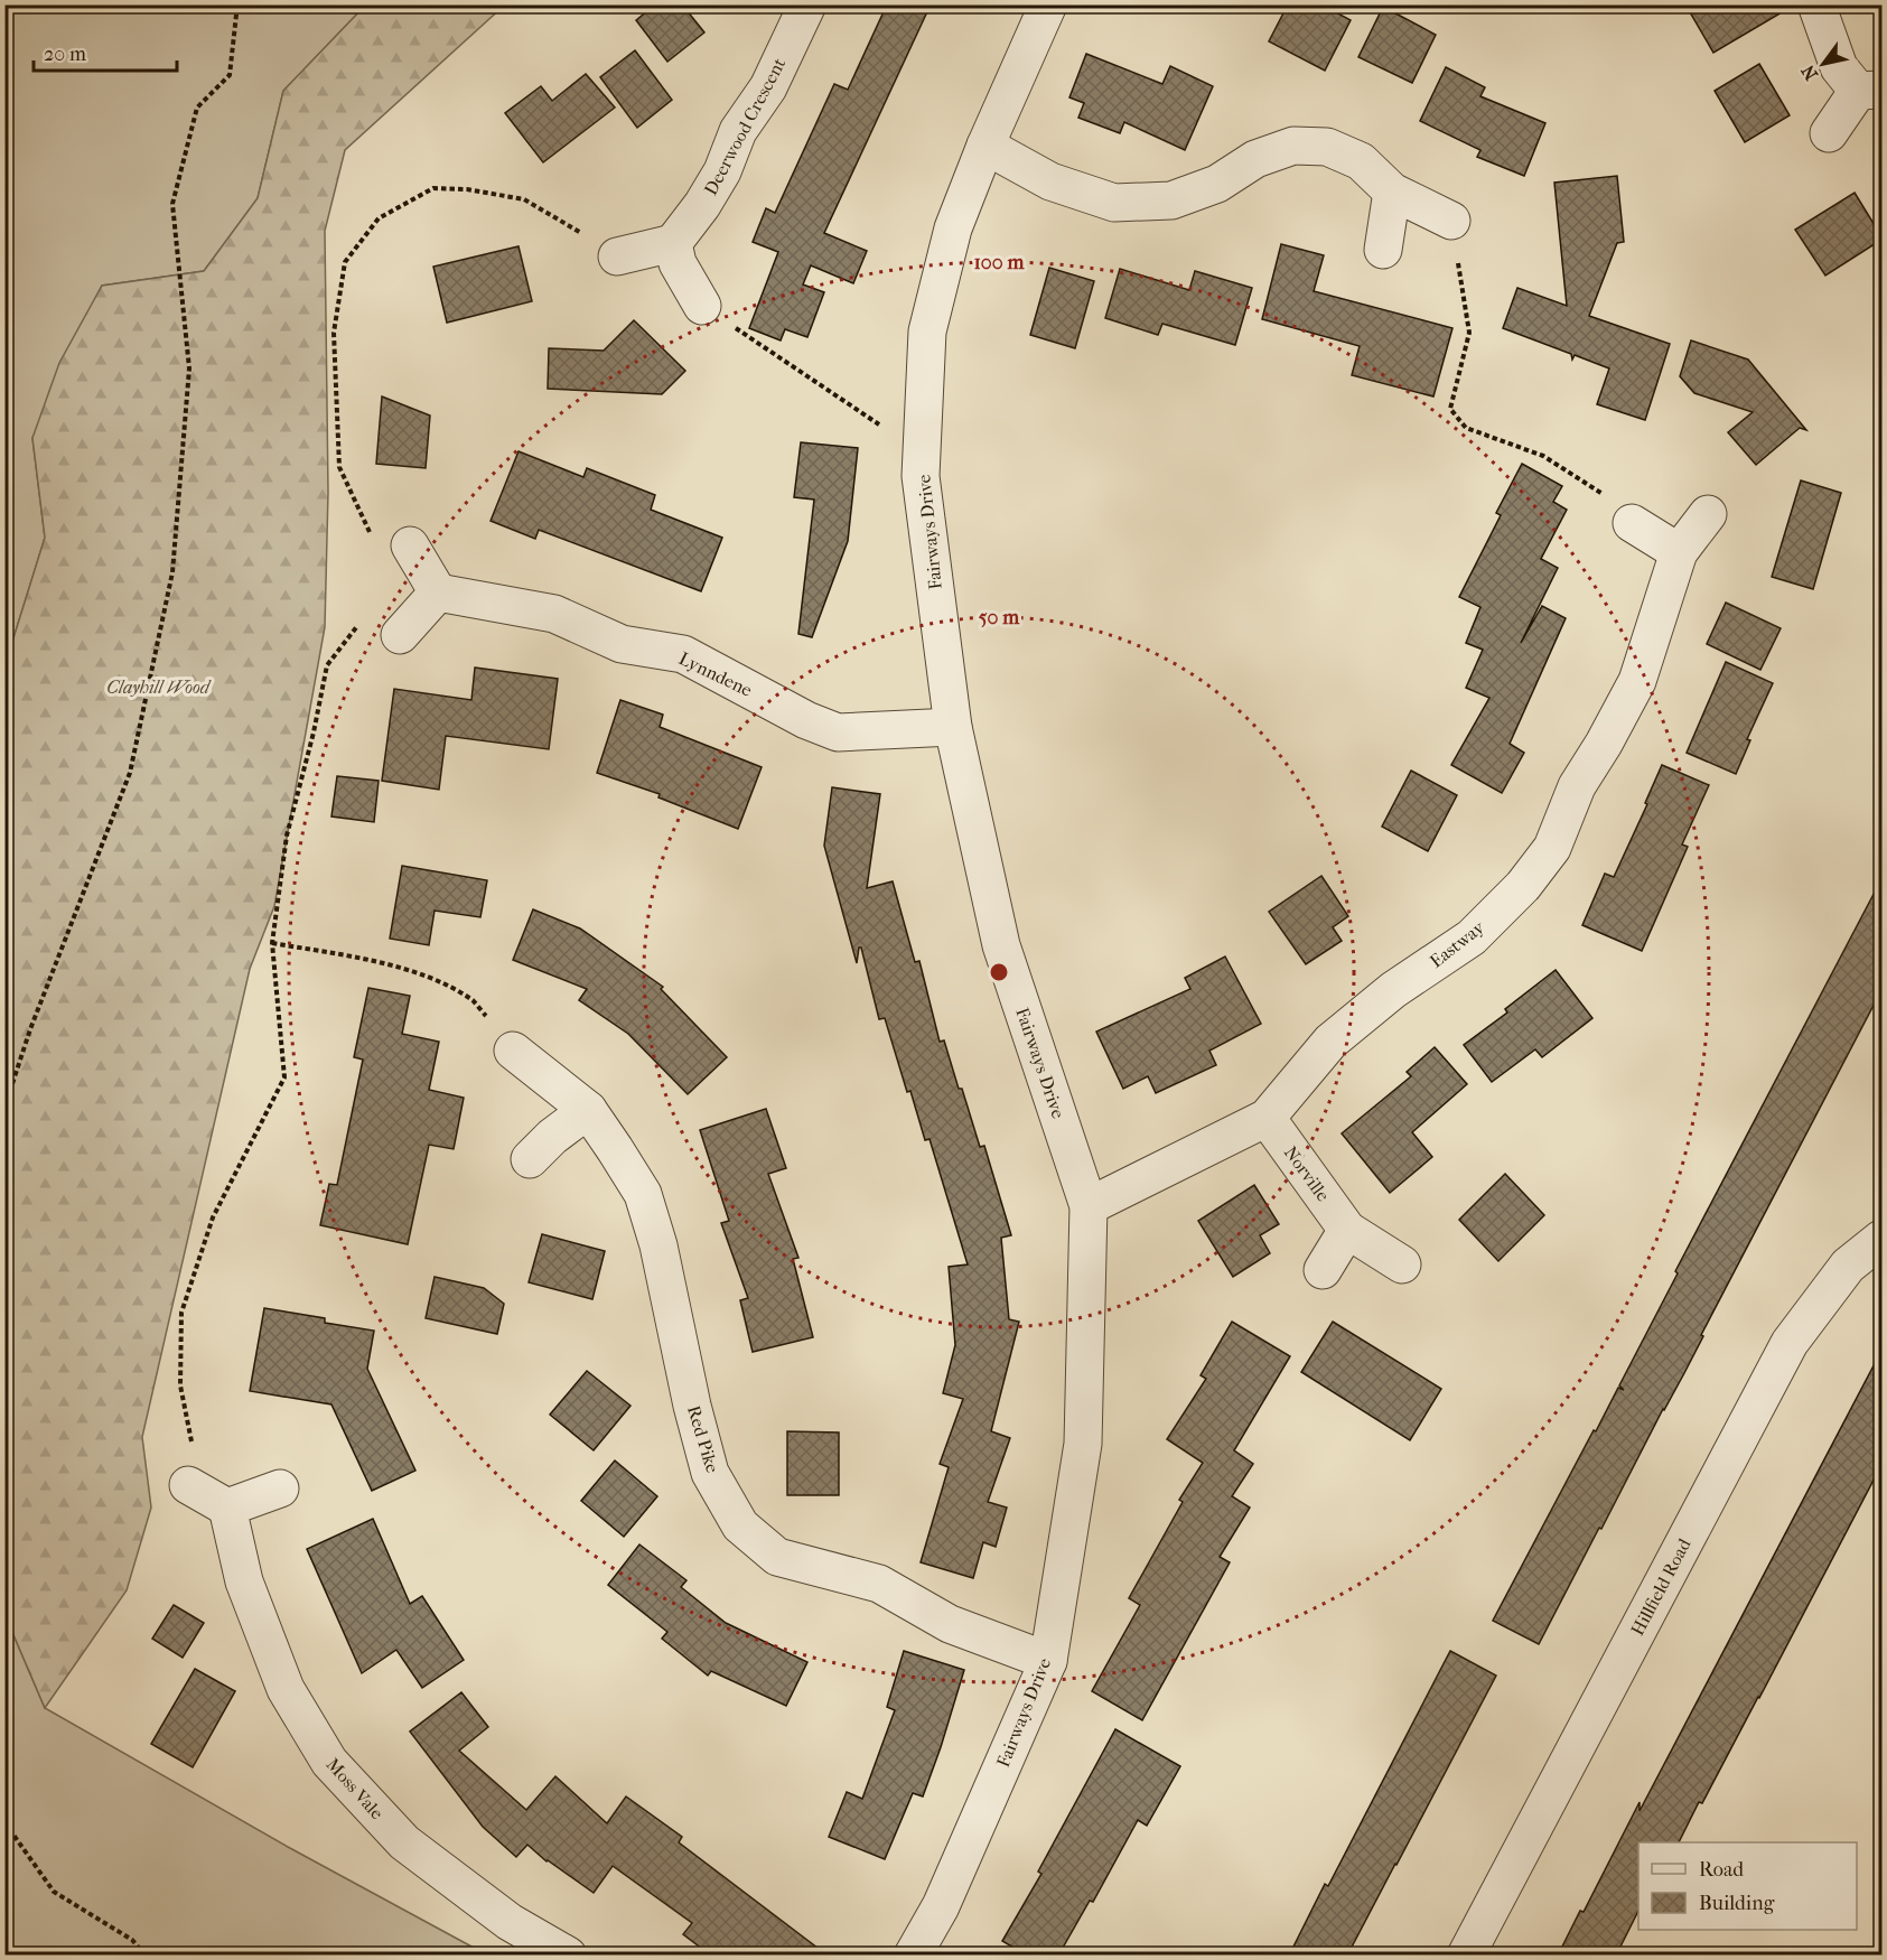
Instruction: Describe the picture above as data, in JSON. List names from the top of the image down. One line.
{"streets":{"street":["Deerwood Crescent","Fairways Drive","Lynndene","Eastway","Norville","Red Pike","Hillfield Road","Moss Vale"]},"crossings":[["Fairways Drive","Lynndene"],["Fairways Drive","Eastway"],["Fairways Drive","Red Pike"],["Eastway","Norville"]],"parks":["Clayhill Wood"],"legend":["Road","Building"],"scale_bar":"20 m","north":"bottom left","rings":["100 m","50 m"]}
